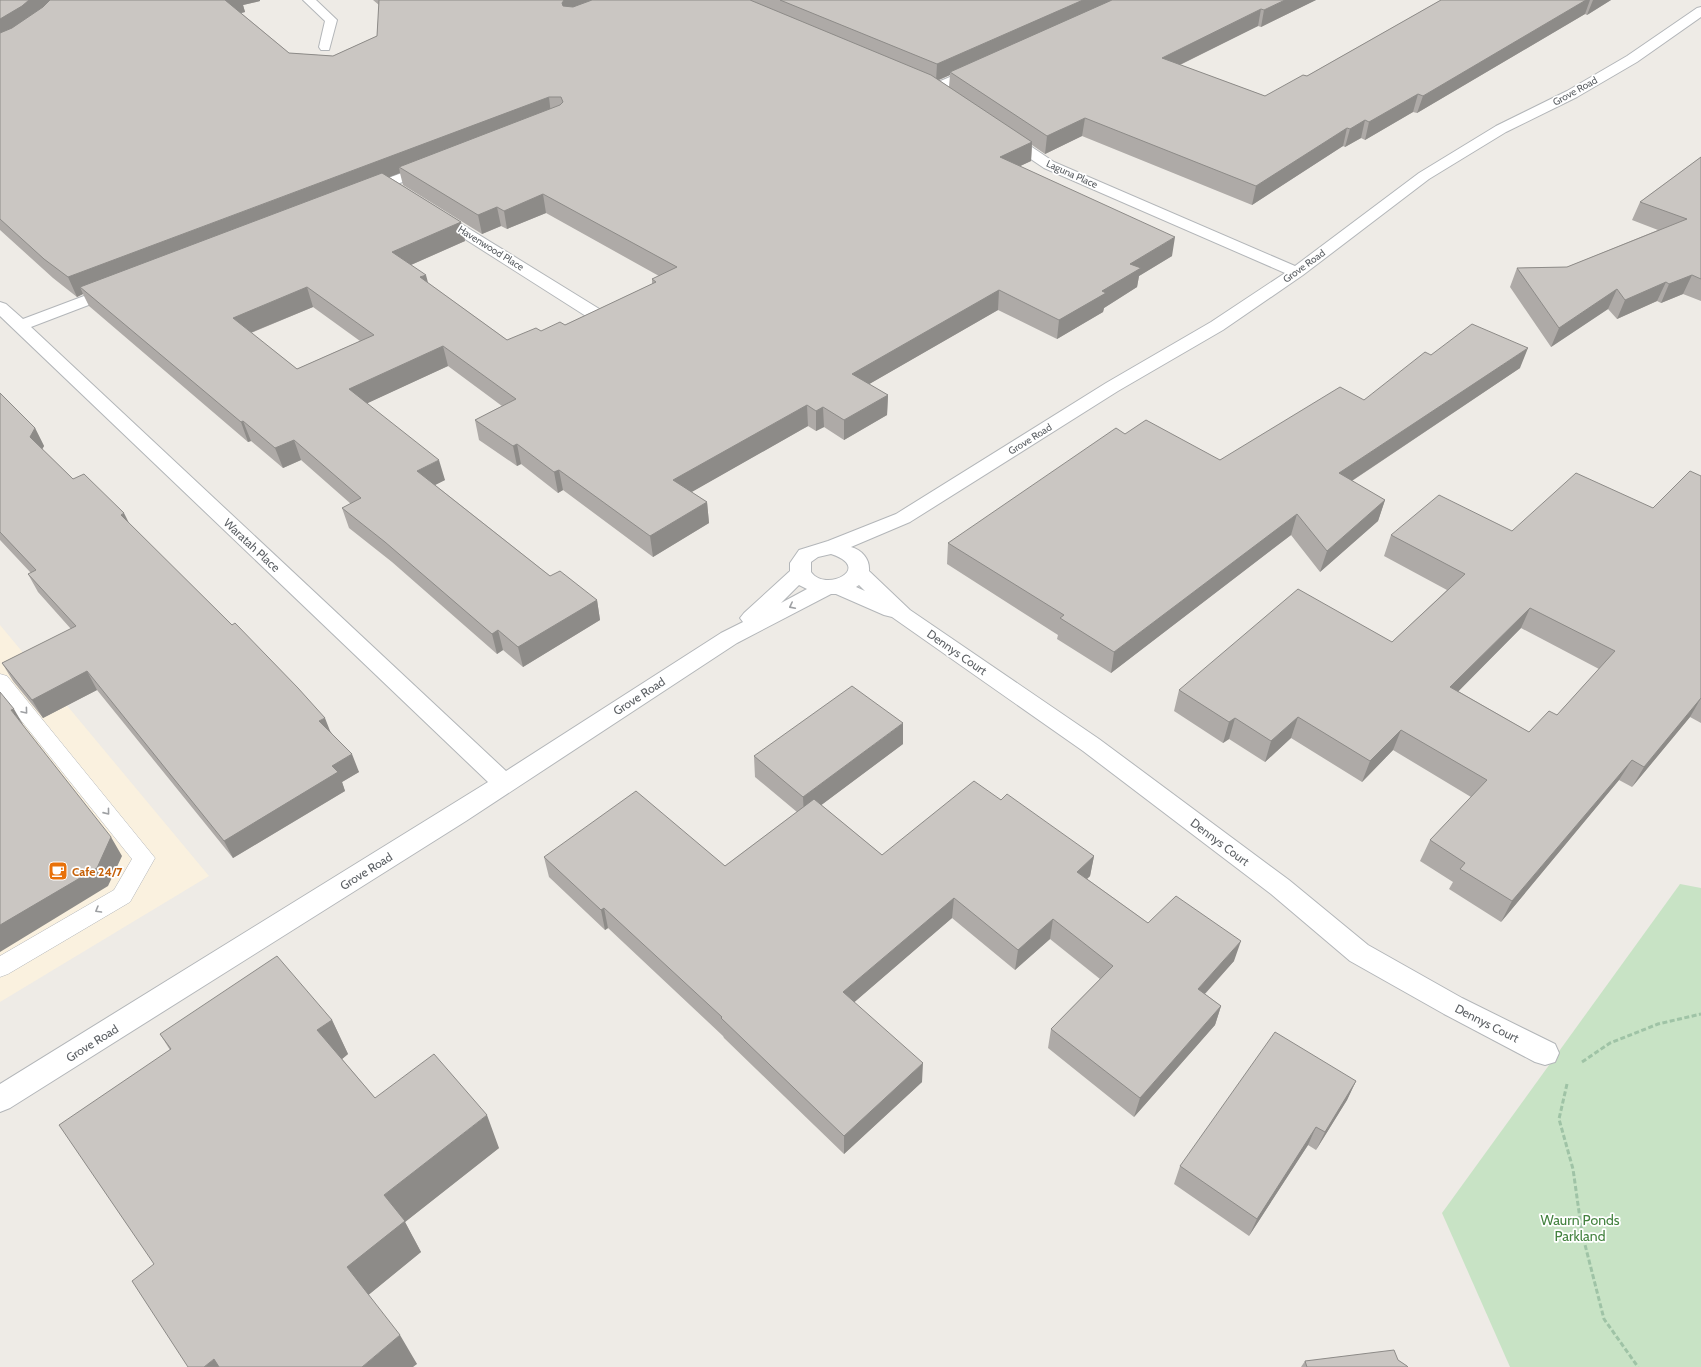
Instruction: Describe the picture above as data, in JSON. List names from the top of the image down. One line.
{"streets":{"street":["Grove Road","Laguna Place","Havenwood Place","Waratah Place","Dennys Court"]},"crossings":[["Grove Road","Laguna Place"],["Grove Road","Waratah Place"],["Grove Road","Dennys Court"]],"parks":["Waurn Ponds Parkland"],"places":{"cafe":["Cafe 24/7"]}}
